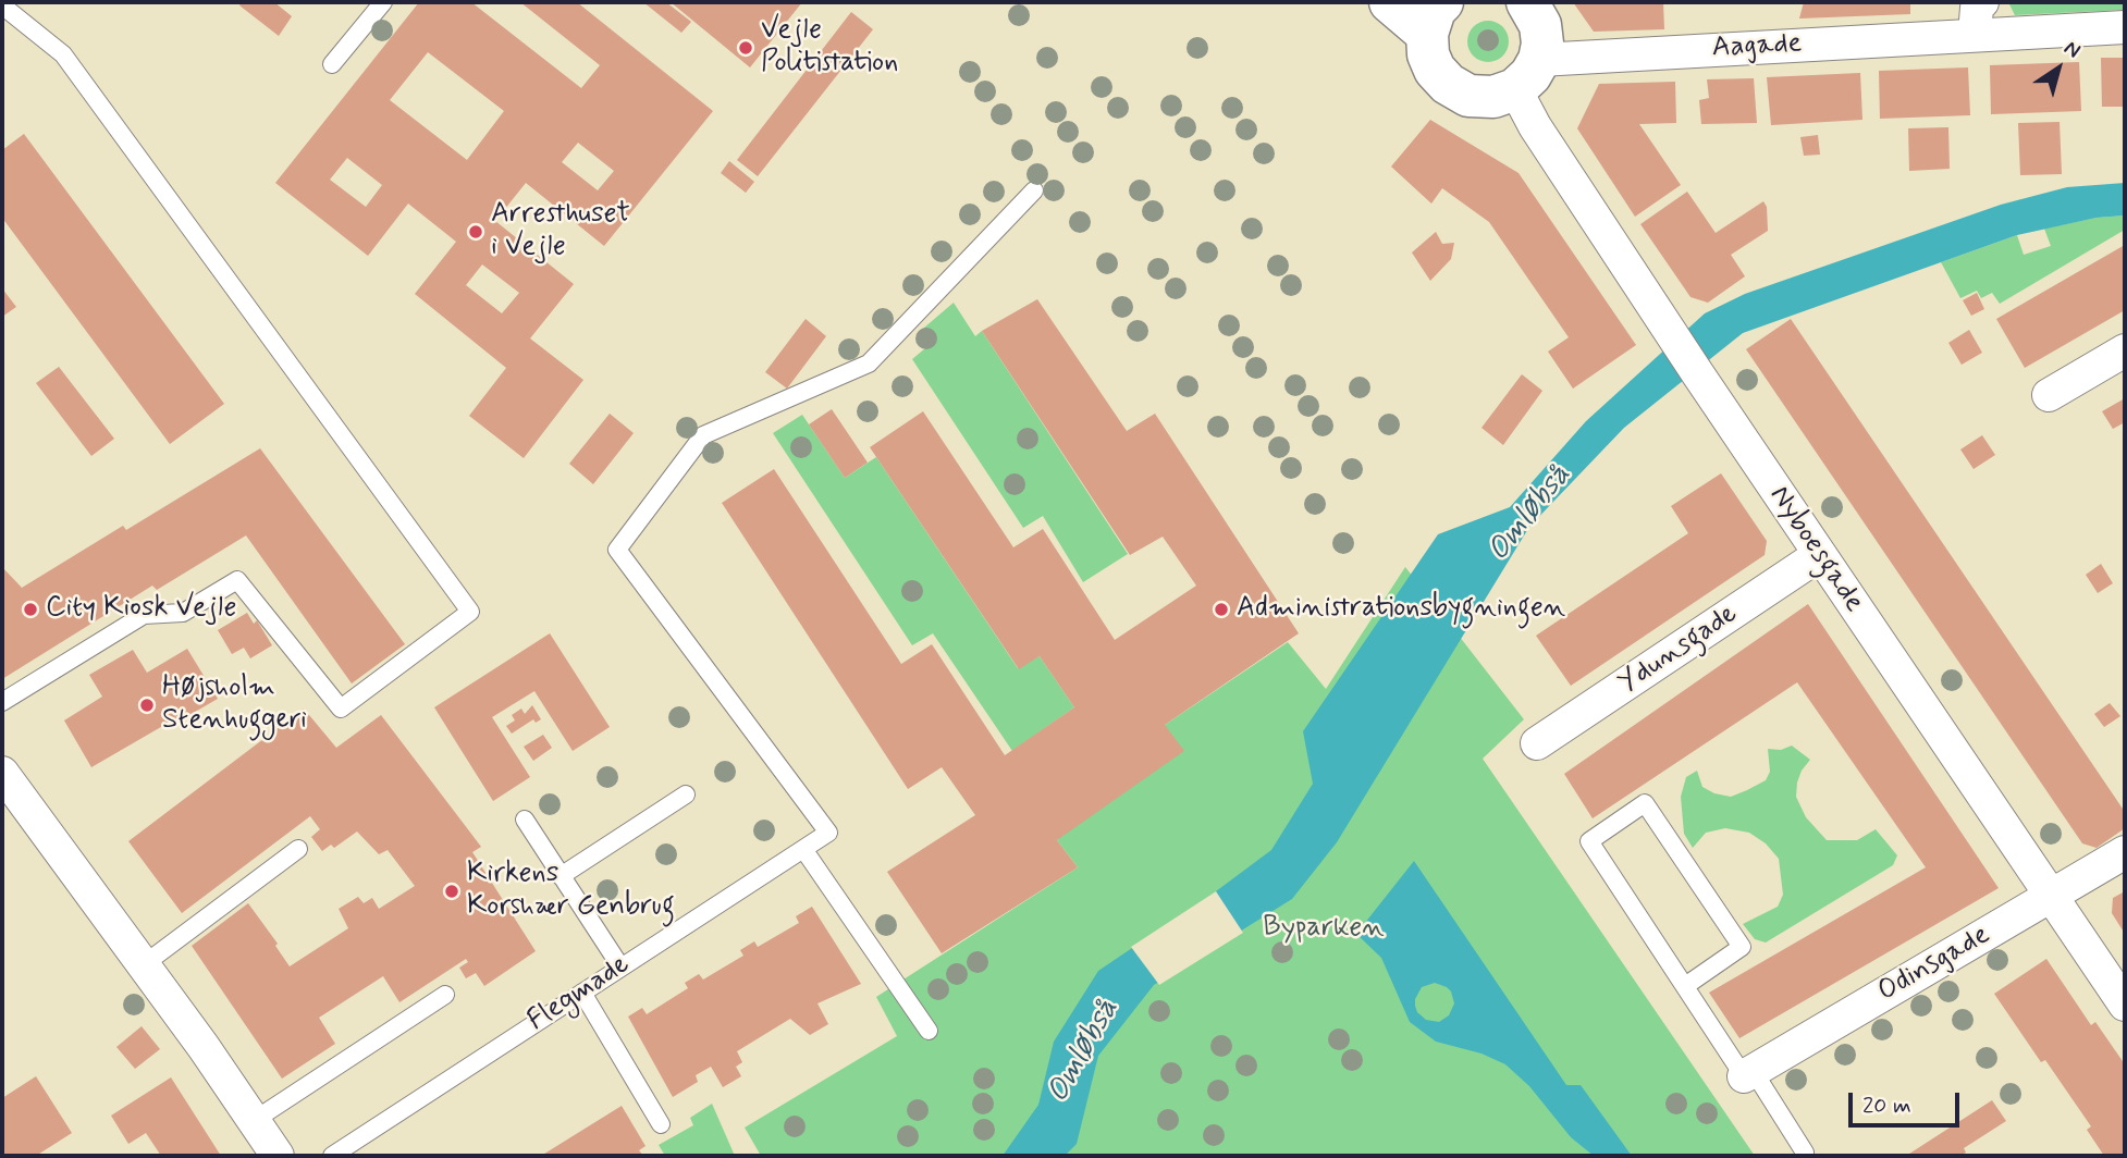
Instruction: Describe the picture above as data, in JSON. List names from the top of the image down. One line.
{"streets":{"street":["Aagade","Nyboesgade","Ydunsgade","Odinsgade"],"lane":["Flegmade"]},"crossings":[["Aagade","Nyboesgade"],["Nyboesgade","Ydunsgade"],["Nyboesgade","Odinsgade"]],"water":["Omløbså"],"parks":["Byparken"],"places":["Vejle Politistation","Arresthuset i Vejle","City Kiosk Vejle","Administrationsbygningen","Højsholm Stenhuggeri","Kirkens Korshær Genbrug"],"scale_bar":"20 m","north":"top right"}
